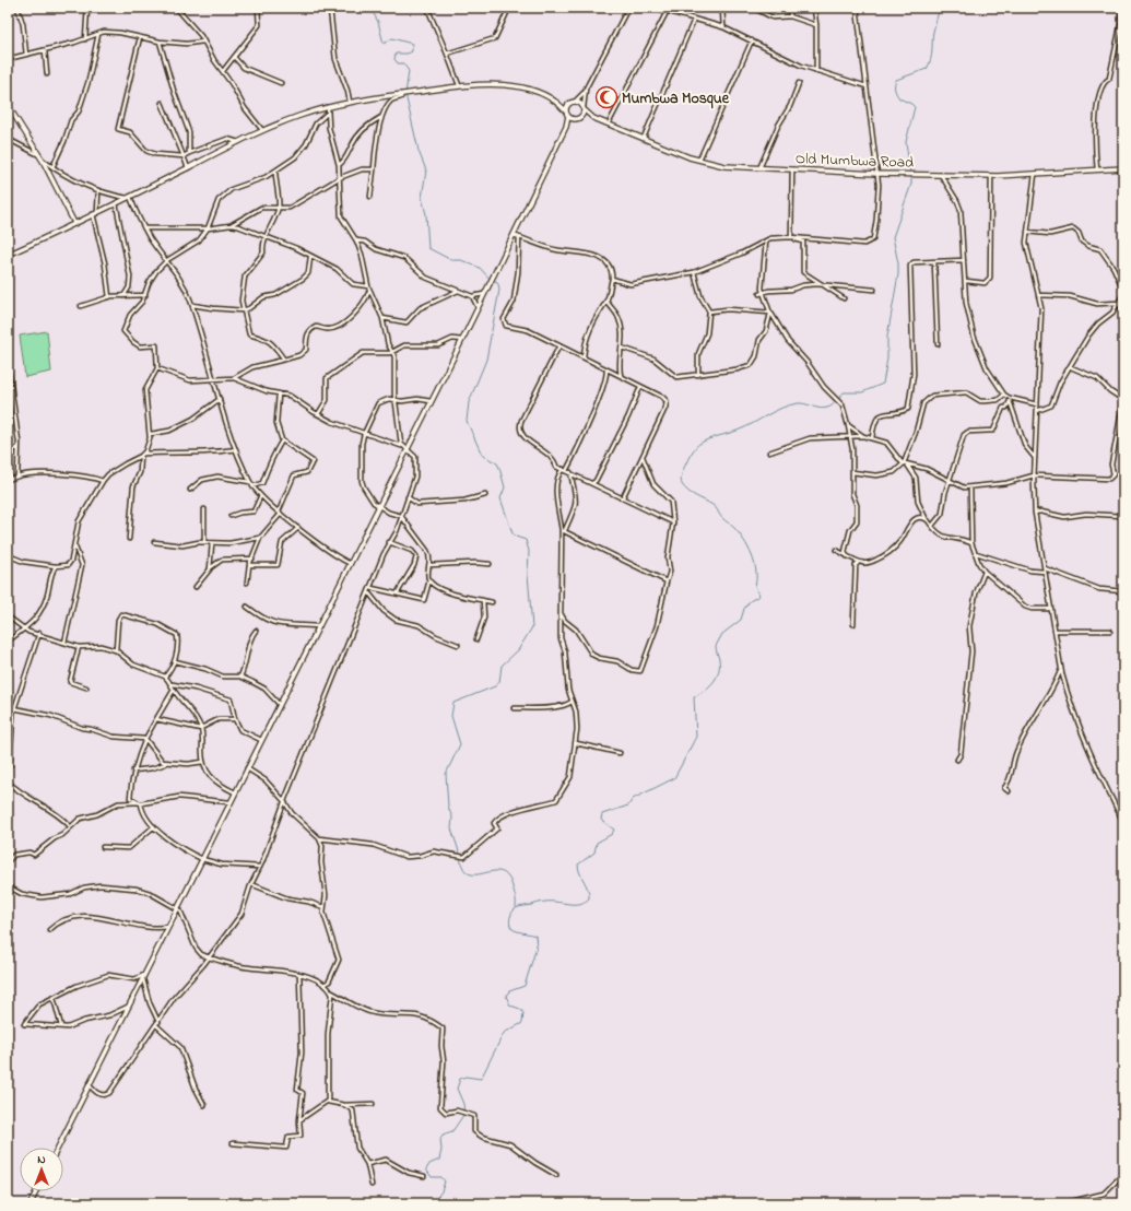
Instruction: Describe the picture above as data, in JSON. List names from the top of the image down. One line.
{"streets":{"main road":["Old Mumbwa Road"]},"places":{"mosque":["Mumbwa Mosque"]},"north":"top"}
